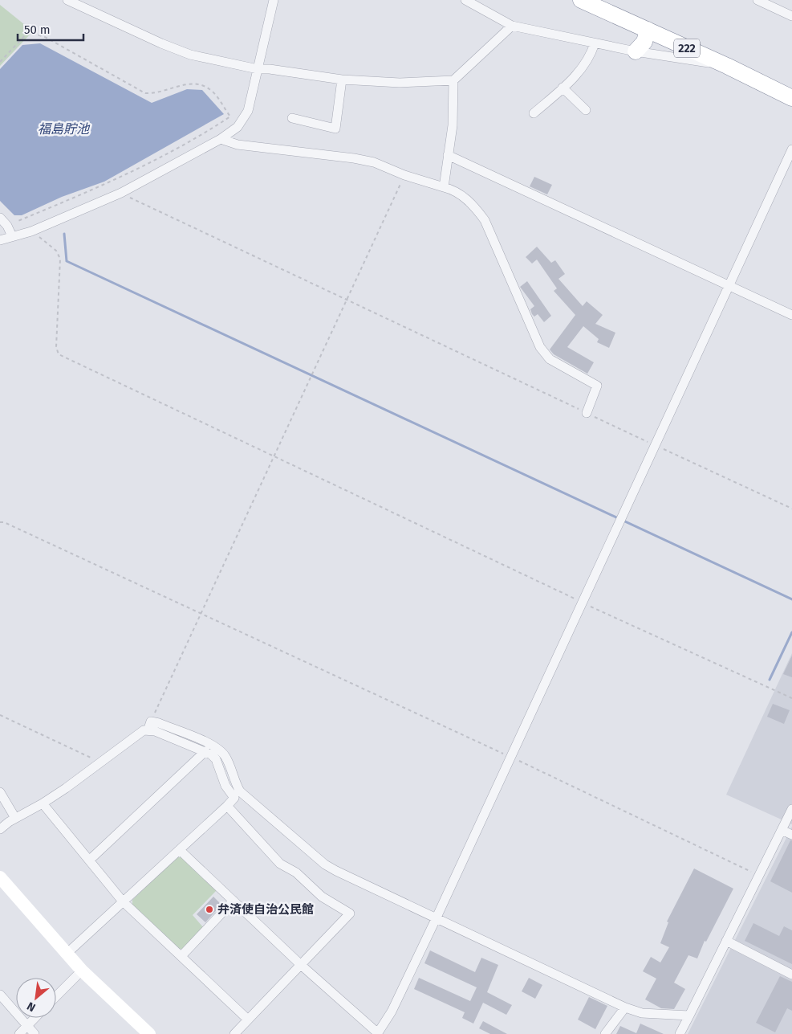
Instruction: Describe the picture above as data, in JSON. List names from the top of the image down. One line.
{"streets":{"highway":["222"]},"water":["福島貯池"],"places":["弁済使自治公民館"],"scale_bar":"50 m","north":"bottom left"}
